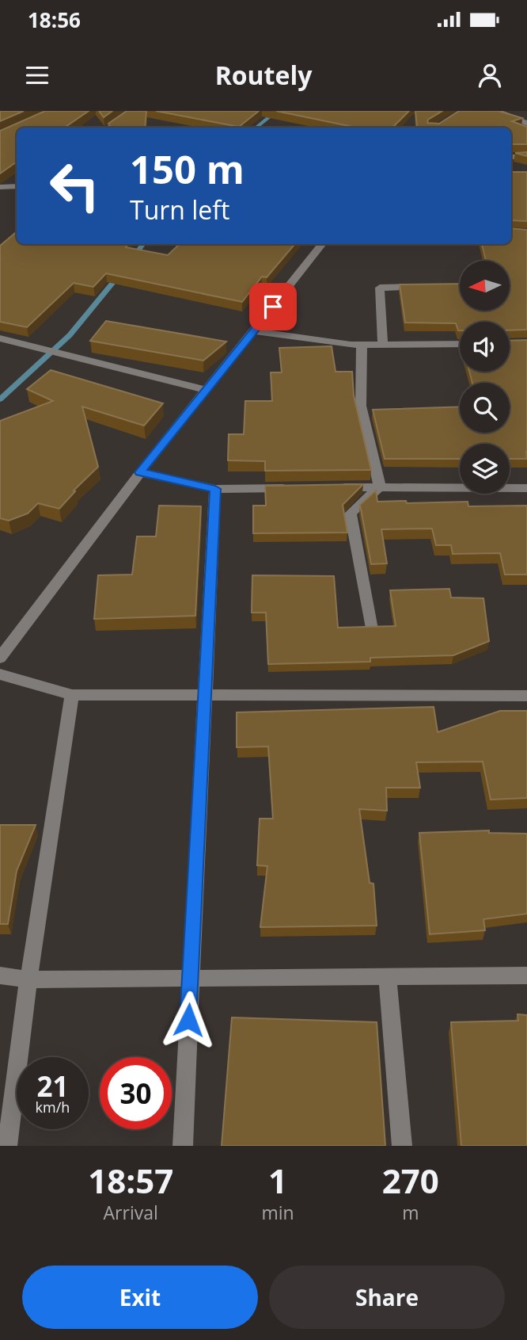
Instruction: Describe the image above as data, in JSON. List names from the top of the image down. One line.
{"north":"left","page":{"status":"18:56","header":"Routely","turn":["150 m","Turn left"],"speed":"21 km/h","limit":"30","eta":["18:57","Arrival","1","min","270","m"],"buttons":["Exit","Share"]}}
